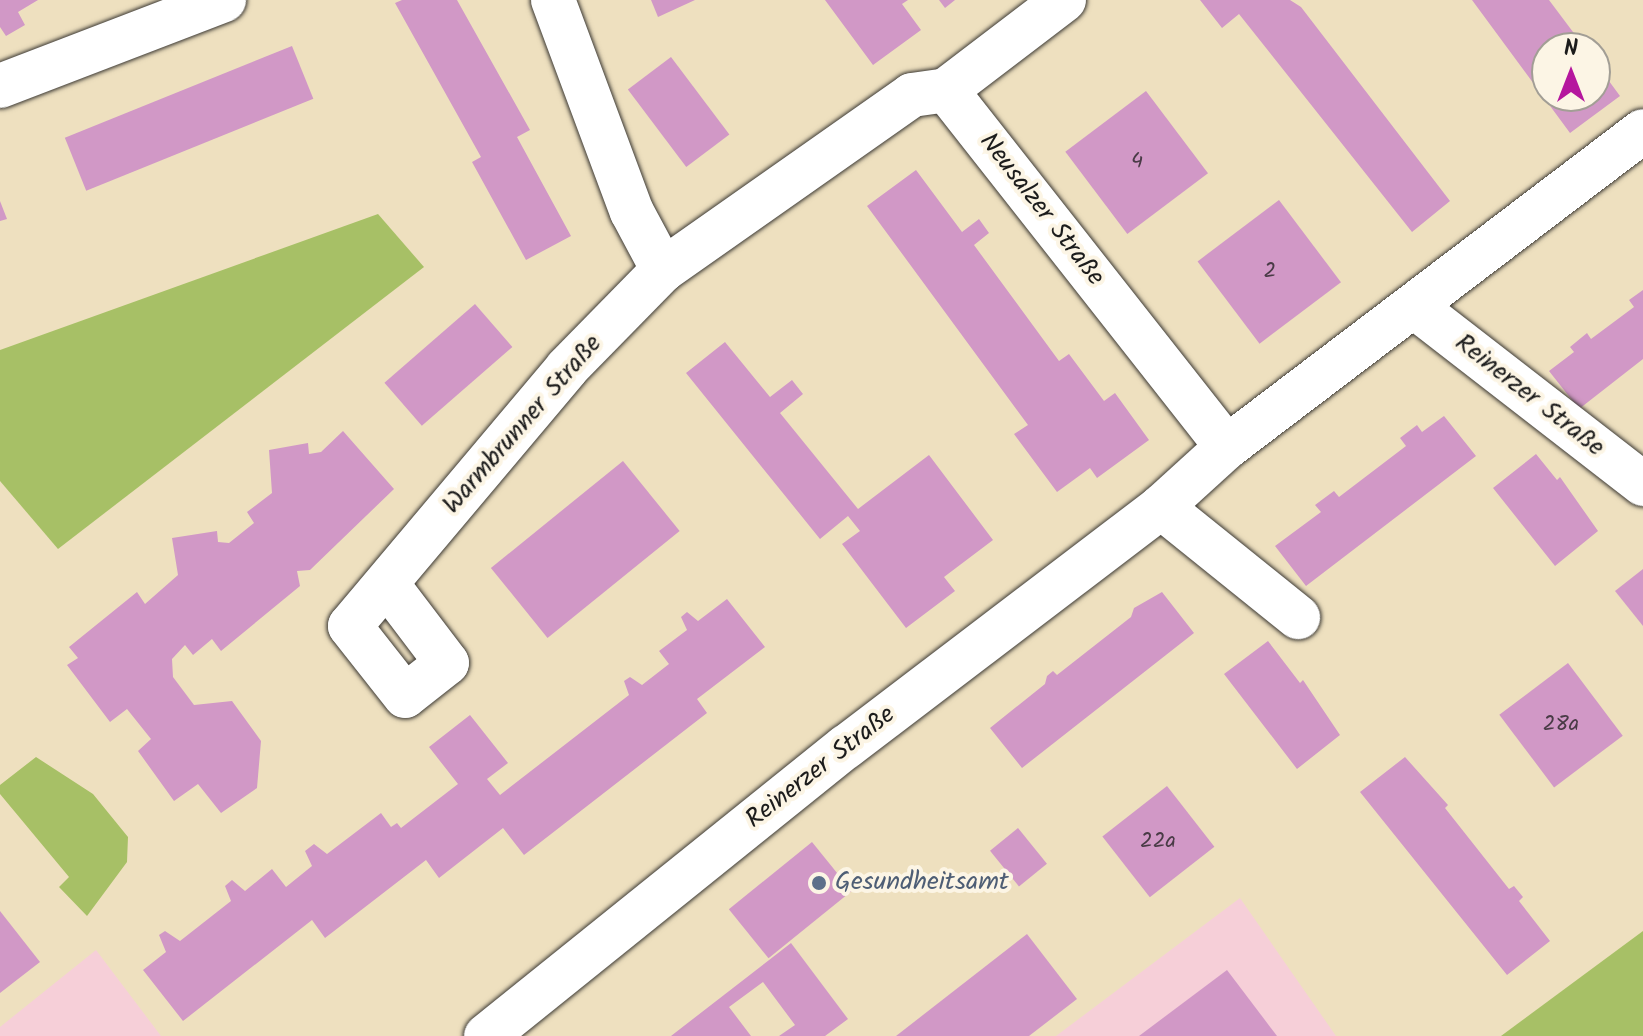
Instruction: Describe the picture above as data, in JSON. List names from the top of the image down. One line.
{"streets":{"street":["Neusalzer Straße","Reinerzer Straße","Warmbrunner Straße"]},"crossings":[["Neusalzer Straße","Reinerzer Straße"],["Neusalzer Straße","Warmbrunner Straße"]],"places":["Gesundheitsamt"],"house_numbers":["4","2","28a","22a"],"north":"top"}
